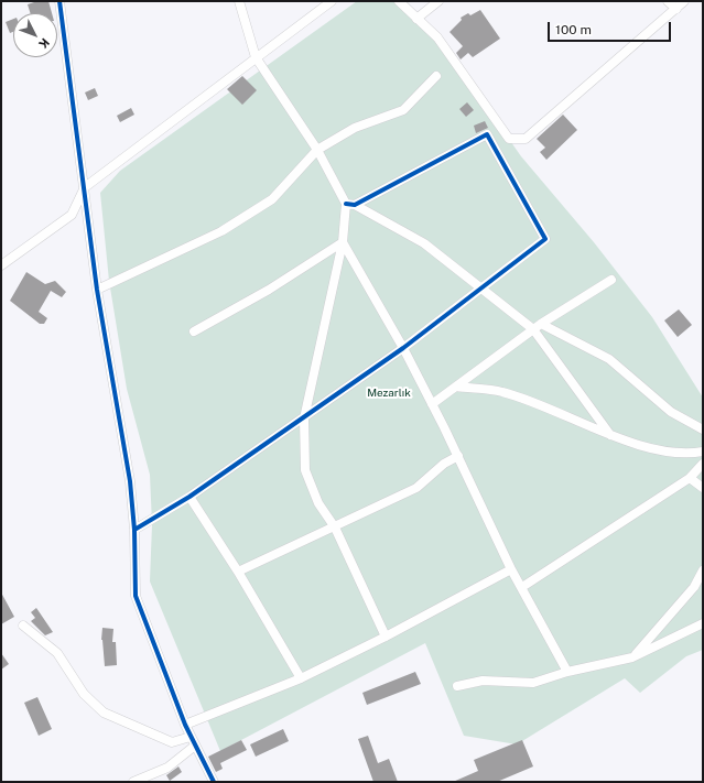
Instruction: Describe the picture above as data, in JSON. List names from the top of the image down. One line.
{"parks":["Mezarlık"],"scale_bar":"100 m","north":"bottom right"}
